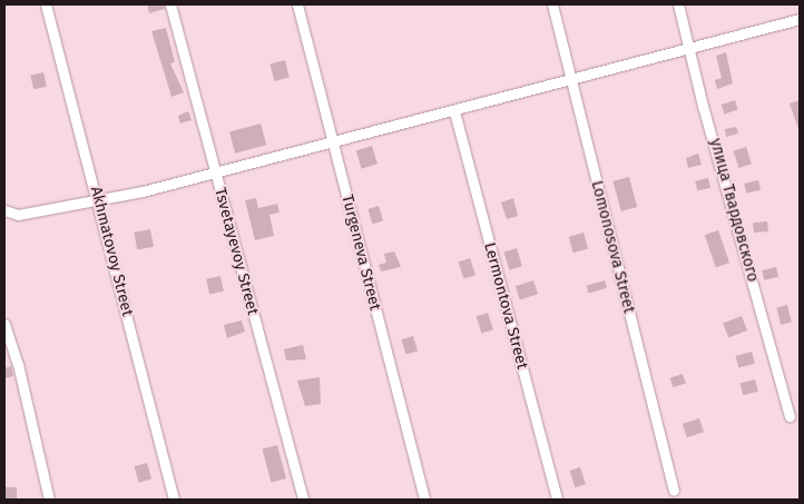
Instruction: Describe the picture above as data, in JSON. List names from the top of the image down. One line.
{"streets":{"street":["улица Твардовского","Lomonosova Street","Akhmatovoy Street","Tsvetayevoy Street","Turgeneva Street","Lermontova Street"]}}
